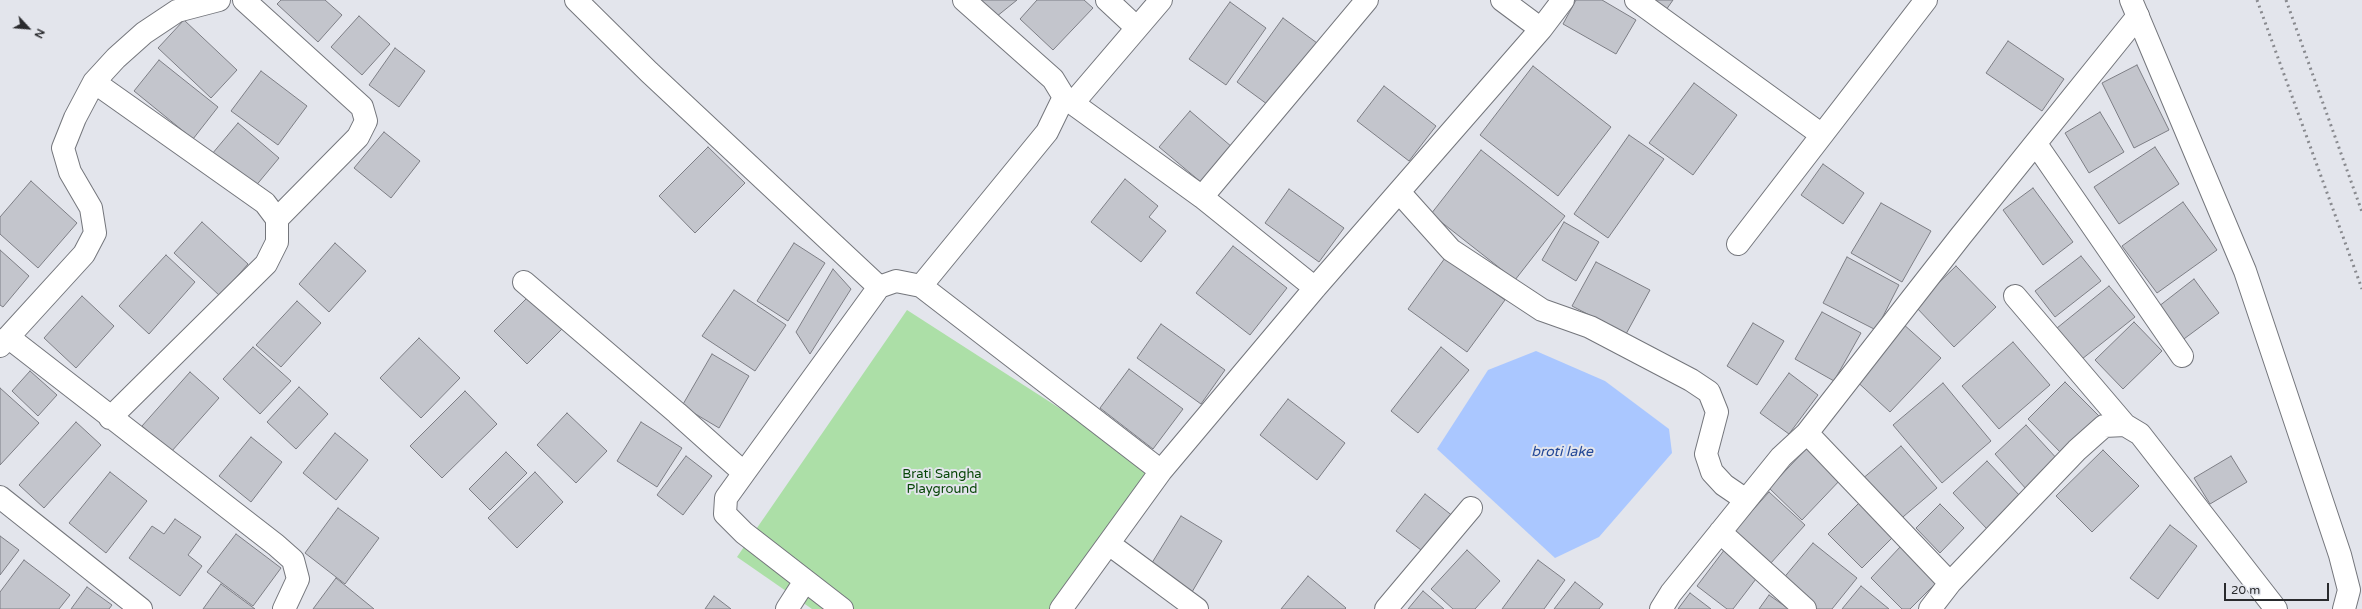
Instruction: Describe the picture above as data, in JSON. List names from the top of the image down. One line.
{"water":["broti lake"],"parks":["Brati Sangha Playground"],"scale_bar":"20 m","north":"bottom right"}
